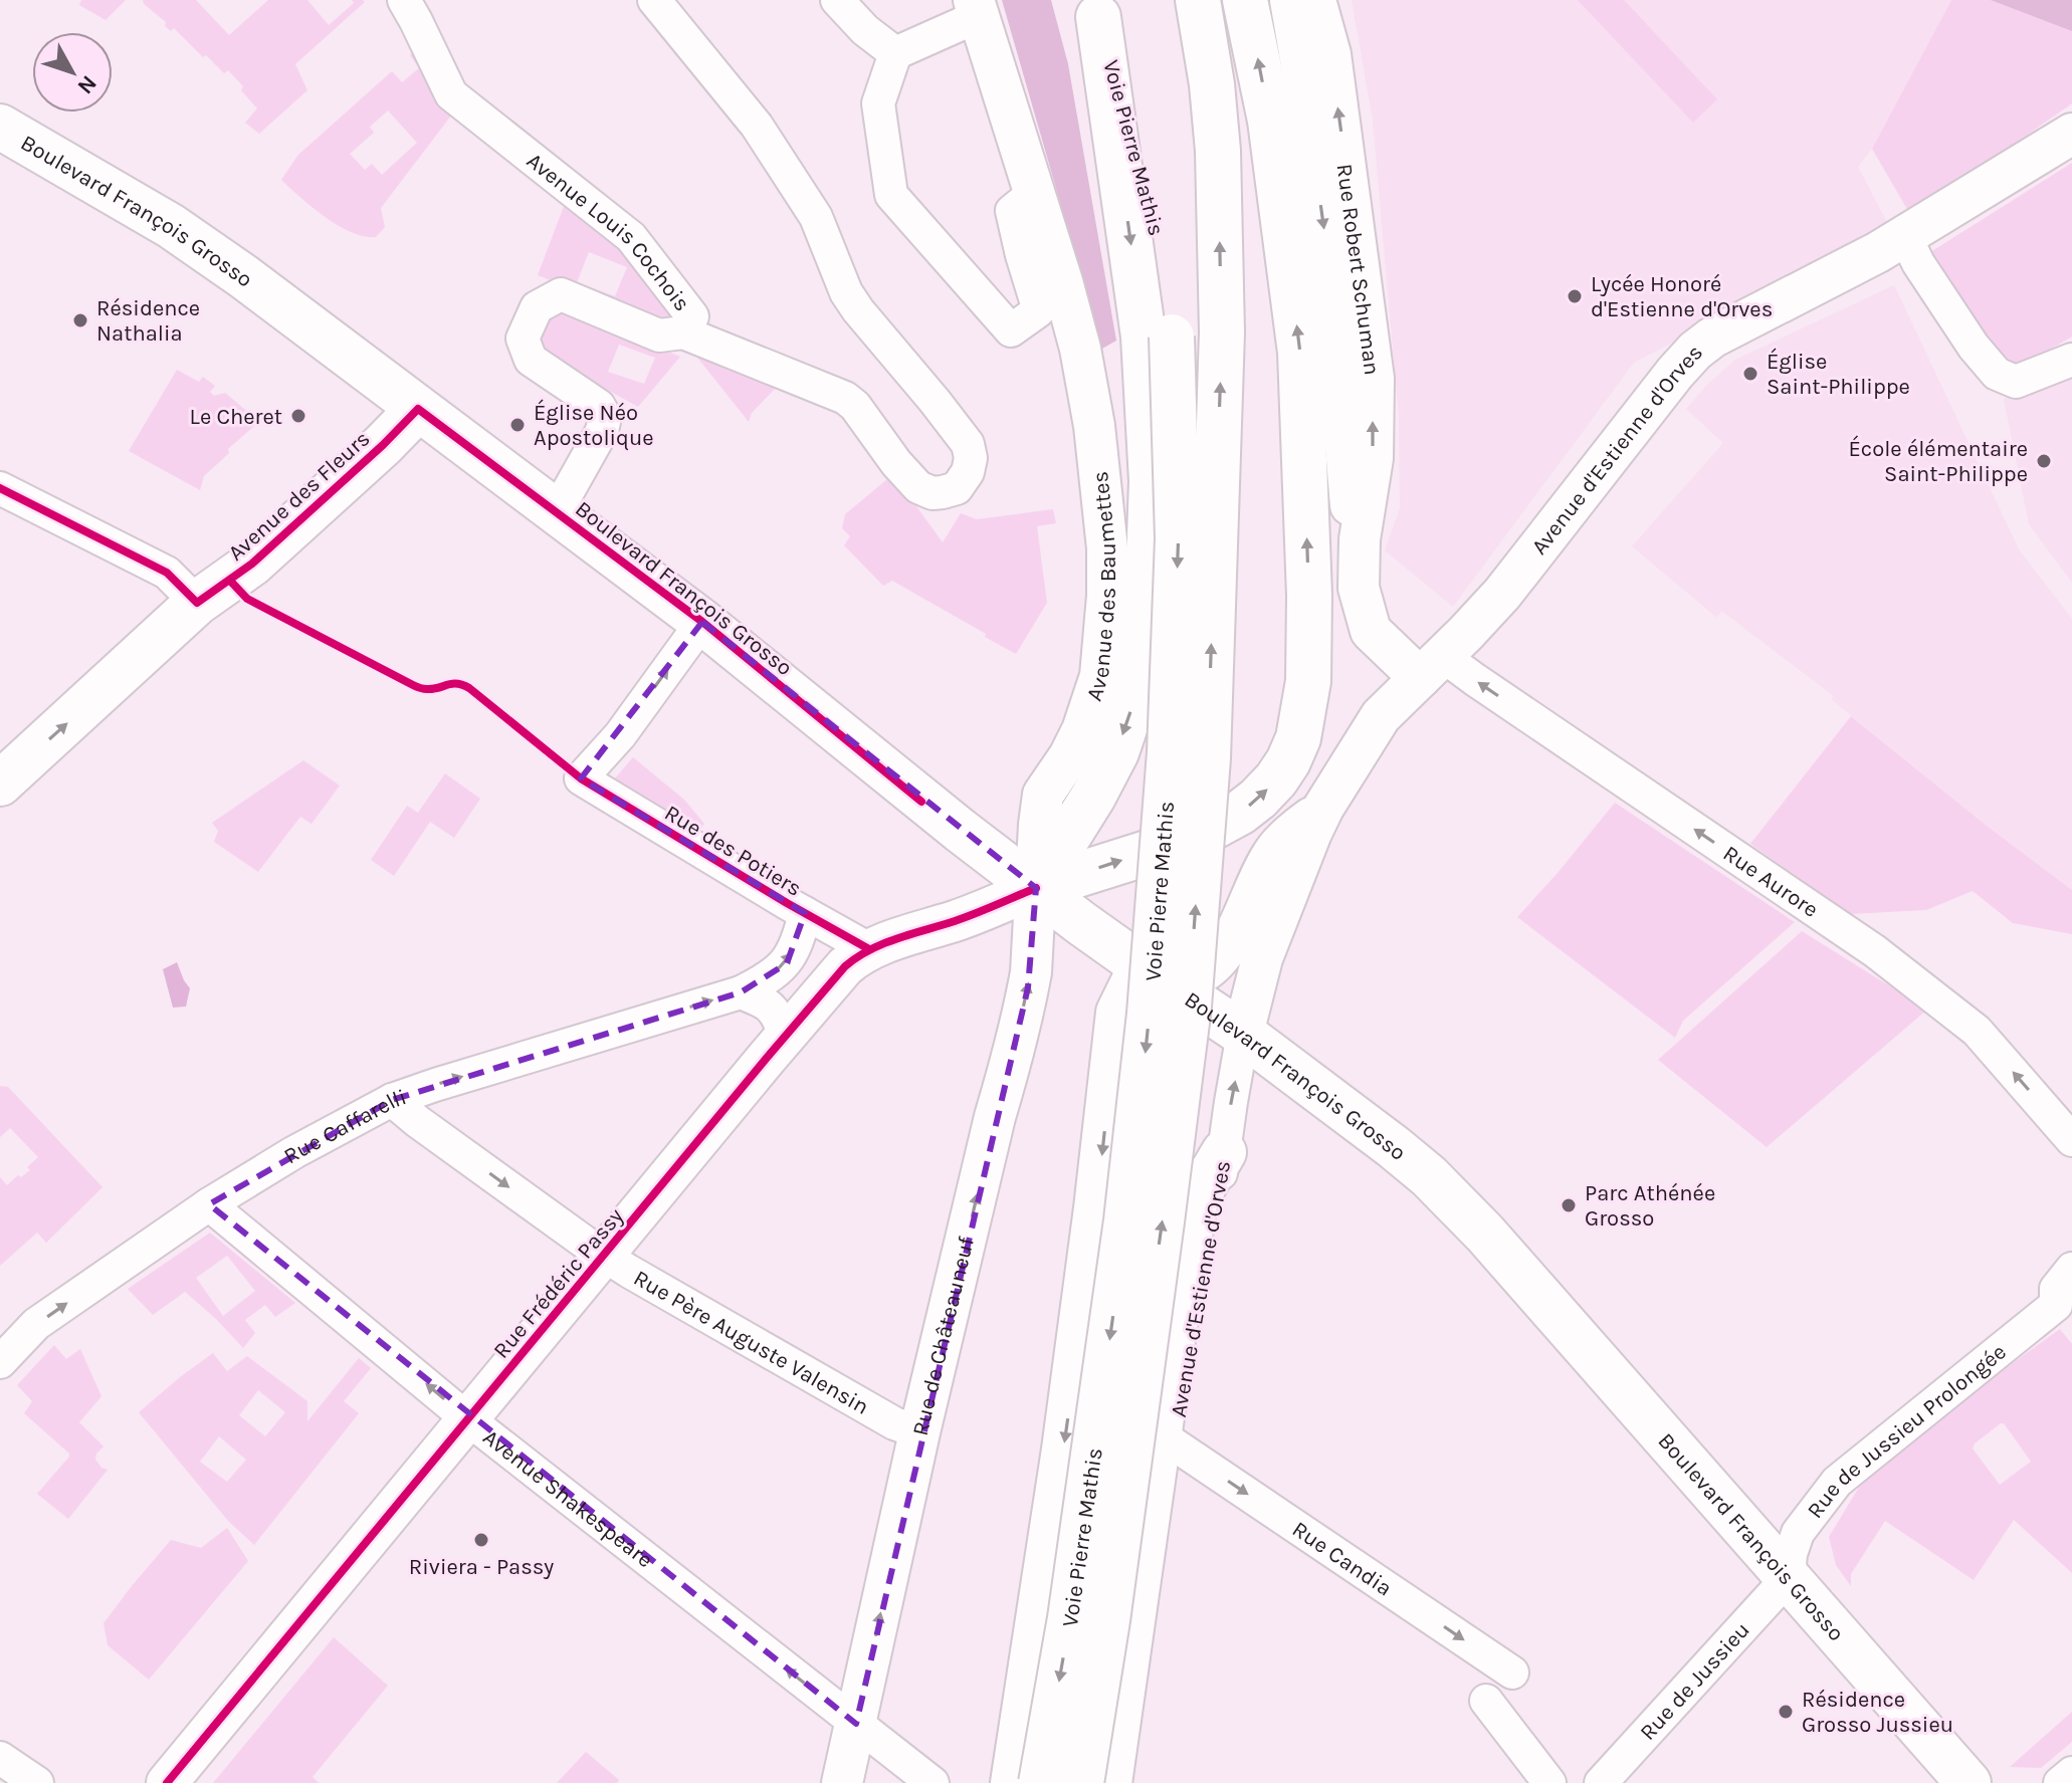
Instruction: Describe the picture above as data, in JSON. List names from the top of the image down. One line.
{"streets":{"main road":["Voie Pierre Mathis","Boulevard François Grosso","Avenue des Fleurs"],"street":["Avenue Louis Cochois","Rue Robert Schuman","Avenue d'Estienne d'Orves","Avenue des Baumettes","Rue des Potiers","Rue Aurore","Rue Caffarelli","Rue Frédéric Passy","Rue de Châteauneuf","Rue Père Auguste Valensin","Rue de Jussieu Prolongée","Avenue Shakespeare","Rue Candia","Rue de Jussieu"]},"crossings":[["Boulevard François Grosso","Avenue Louis Cochois"],["Boulevard François Grosso","Avenue d'Estienne d'Orves"],["Boulevard François Grosso","Avenue des Fleurs"],["Boulevard François Grosso","Avenue des Baumettes"],["Boulevard François Grosso","Rue des Potiers"],["Boulevard François Grosso","Rue Frédéric Passy"],["Boulevard François Grosso","Rue de Châteauneuf"],["Boulevard François Grosso","Rue de Jussieu Prolongée"],["Boulevard François Grosso","Rue de Jussieu"],["Rue Robert Schuman","Avenue d'Estienne d'Orves"],["Rue Robert Schuman","Rue Aurore"],["Avenue d'Estienne d'Orves","Rue Aurore"],["Avenue d'Estienne d'Orves","Rue Candia"],["Avenue des Baumettes","Rue Frédéric Passy"],["Avenue des Baumettes","Rue de Châteauneuf"],["Rue des Potiers","Rue Caffarelli"],["Rue des Potiers","Rue Frédéric Passy"],["Rue Caffarelli","Rue Père Auguste Valensin"],["Rue Caffarelli","Avenue Shakespeare"],["Rue Frédéric Passy","Rue de Châteauneuf"],["Rue Frédéric Passy","Rue Père Auguste Valensin"],["Rue Frédéric Passy","Avenue Shakespeare"],["Rue de Châteauneuf","Rue Père Auguste Valensin"],["Rue de Châteauneuf","Avenue Shakespeare"],["Rue de Jussieu Prolongée","Rue de Jussieu"]],"one_way":["Avenue des Fleurs","Rue Aurore","Rue Caffarelli","Rue de Châteauneuf","Rue Père Auguste Valensin","Avenue Shakespeare","Rue Candia"],"places":["Lycée Honoré d'Estienne d'Orves","Résidence Nathalia","Église Saint-Philippe","Le Cheret","Église Néo Apostolique","École élémentaire Saint-Philippe","Parc Athénée Grosso","Riviera - Passy","Résidence Grosso Jussieu"],"north":"bottom right"}
